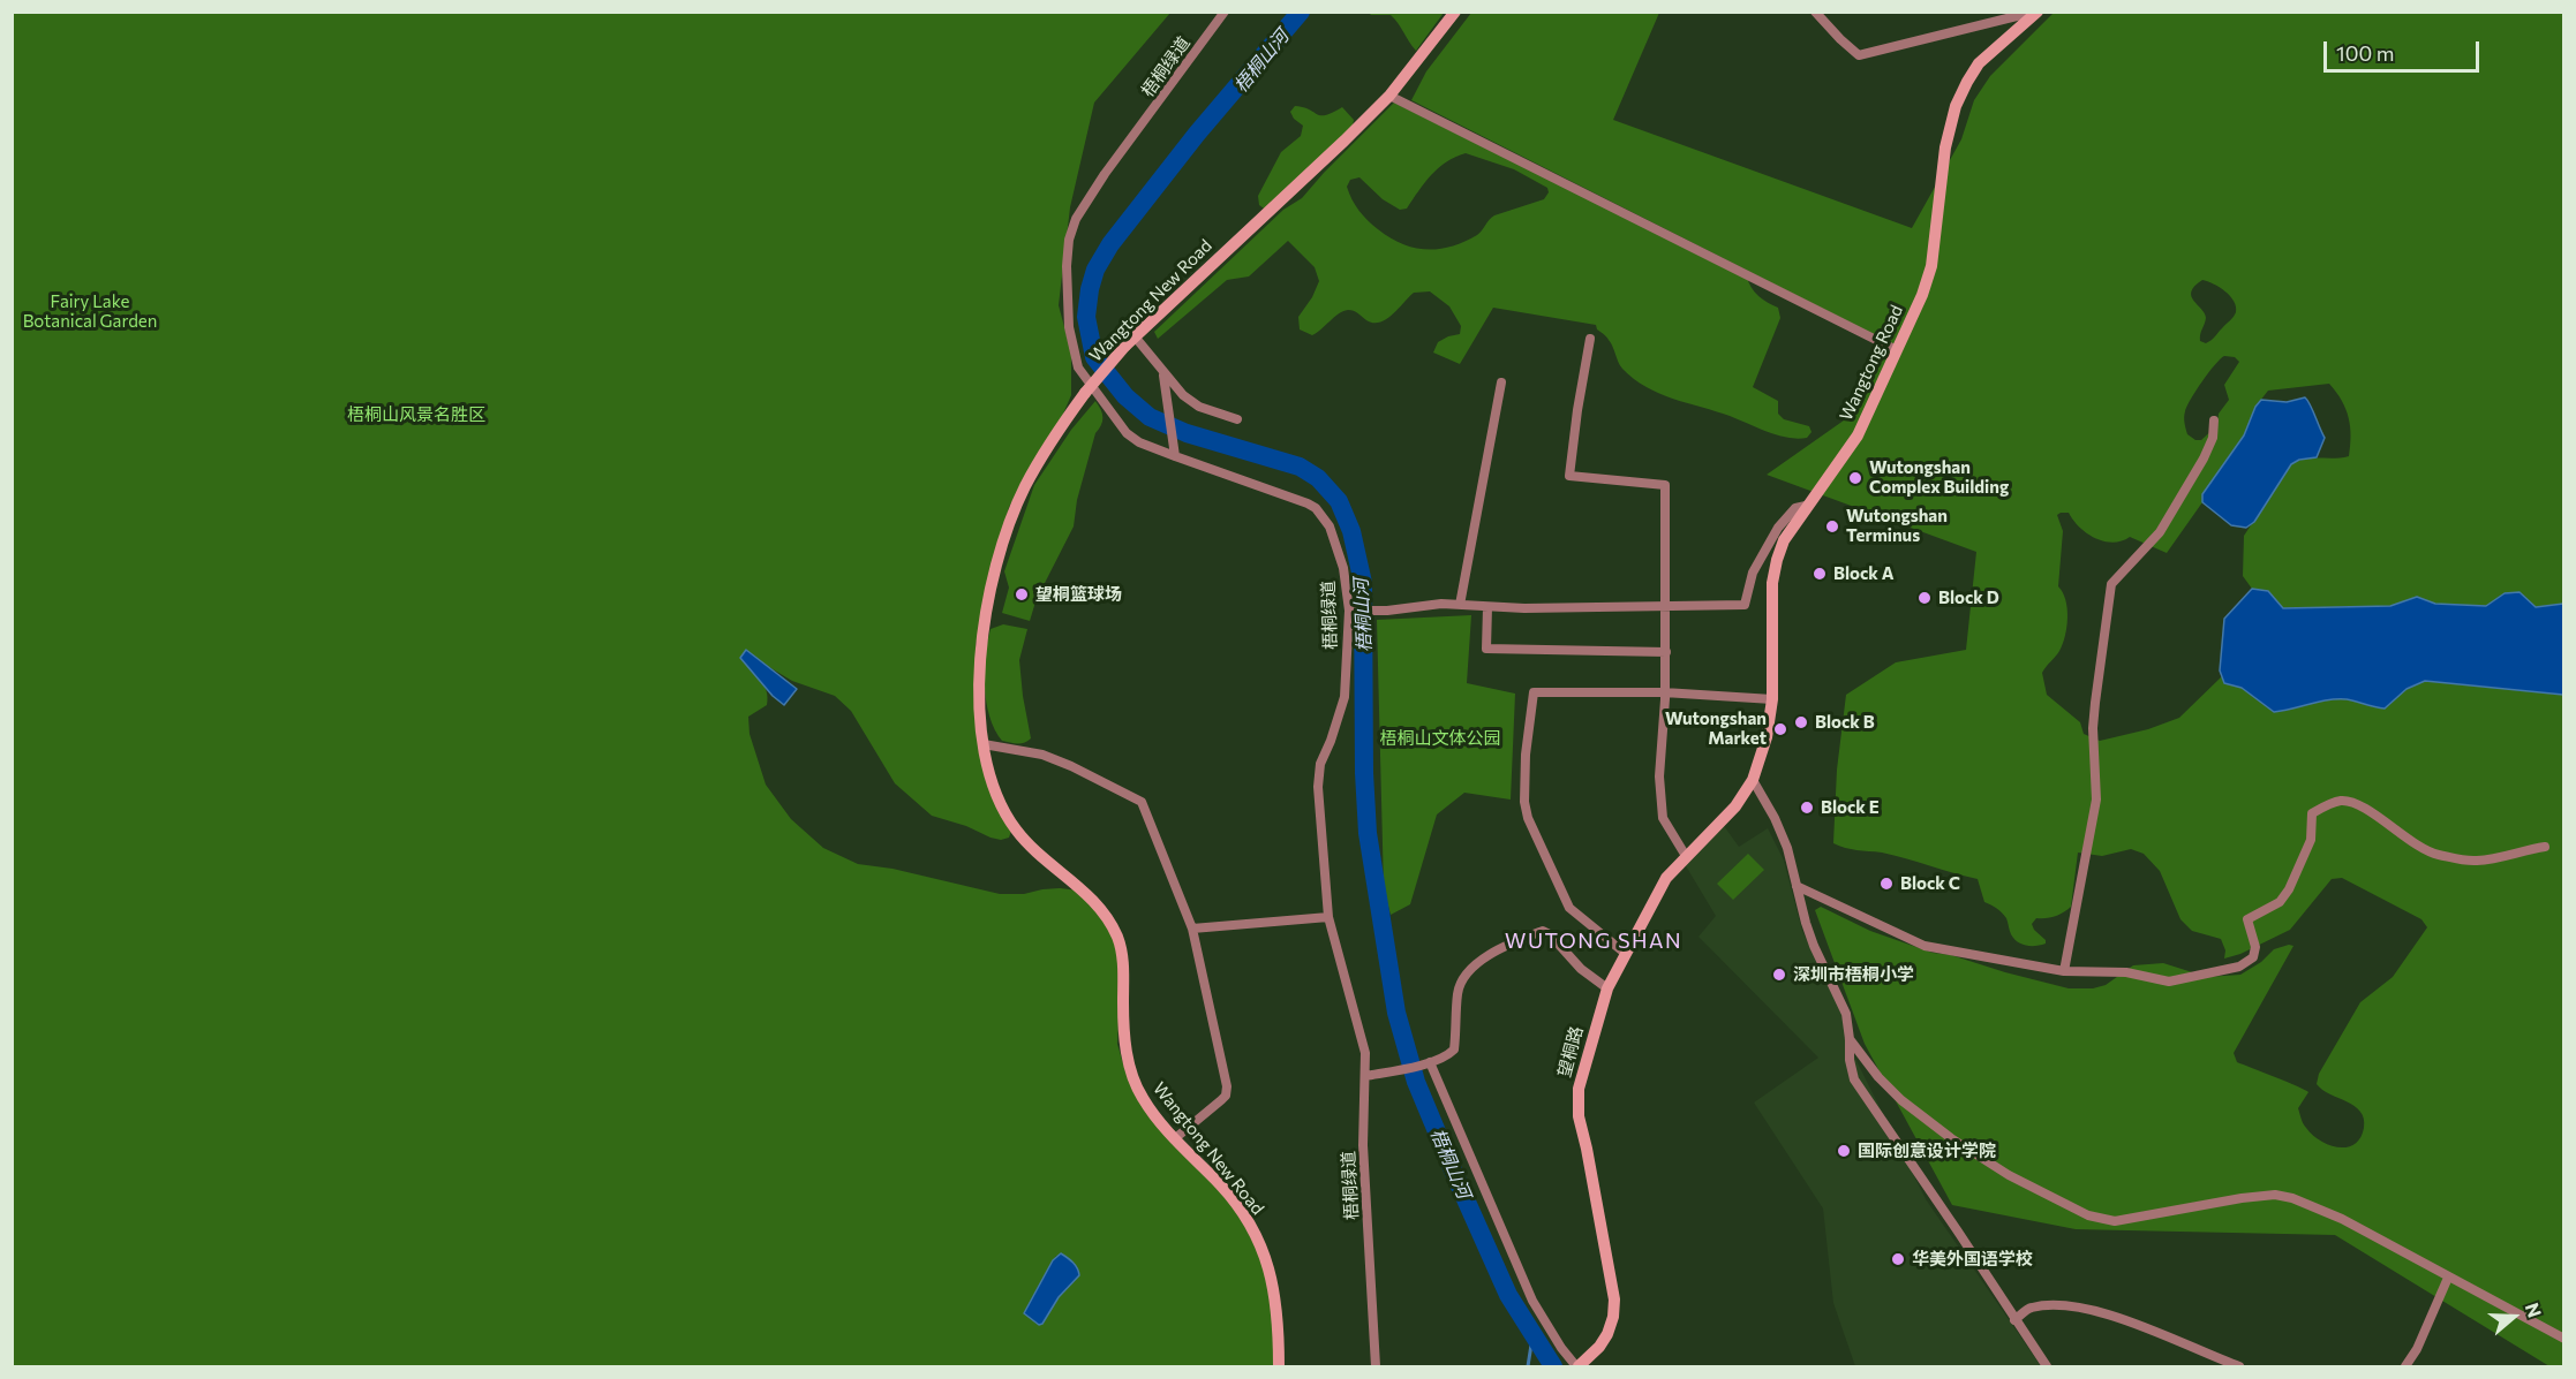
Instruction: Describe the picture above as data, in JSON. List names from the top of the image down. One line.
{"streets":{"street":["梧桐绿道","Wangtong New Road","Wangtong Road","望桐路"]},"crossings":[["Wangtong Road","望桐路"]],"districts":["WUTONG SHAN"],"water":["梧桐山河"],"parks":["Fairy Lake Botanical Garden","梧桐山风景名胜区","梧桐山文体公园"],"places":["Wutongshan Complex Building","Wutongshan Terminus","Block A","望桐篮球场","Block D","Block B","Wutongshan Market","Block E","Block C","深圳市梧桐小学","国际创意设计学院","华美外国语学校"],"scale_bar":"100 m","north":"right"}
